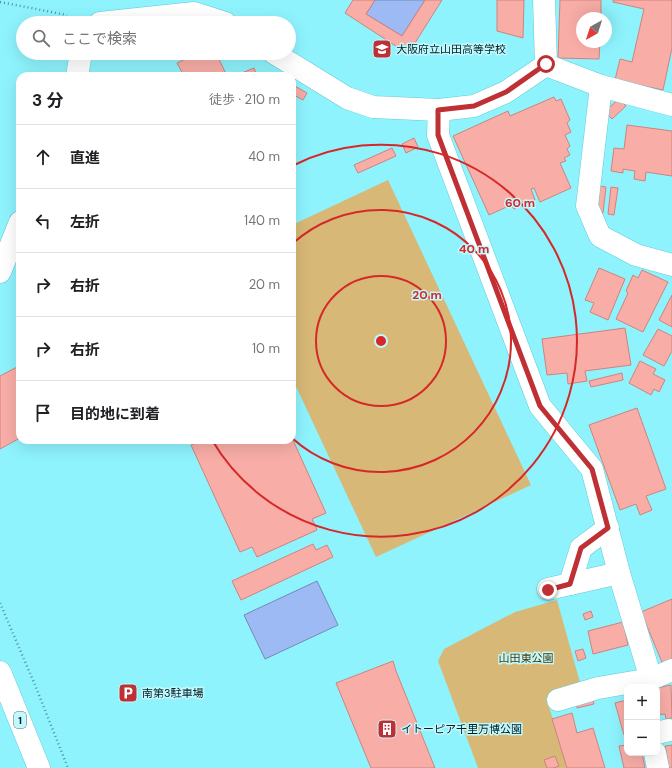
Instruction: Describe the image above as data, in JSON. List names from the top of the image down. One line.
{"streets":{"street":["1"]},"parks":["山田東公園"],"places":{"school or university":["大阪府立山田高等学校"],"parking":["南第3駐車場"],"building":["イトーピア千里万博公園"]},"north":"bottom left","page":{"search":"ここで検索","heading":["3 分","徒歩 · 210 m"],"list":[["直進","40 m"],["左折","140 m"],["右折","20 m"],["右折","10 m"],"目的地に到着"],"map_buttons":["+","−"]},"rings":["60 m","40 m","20 m"]}
